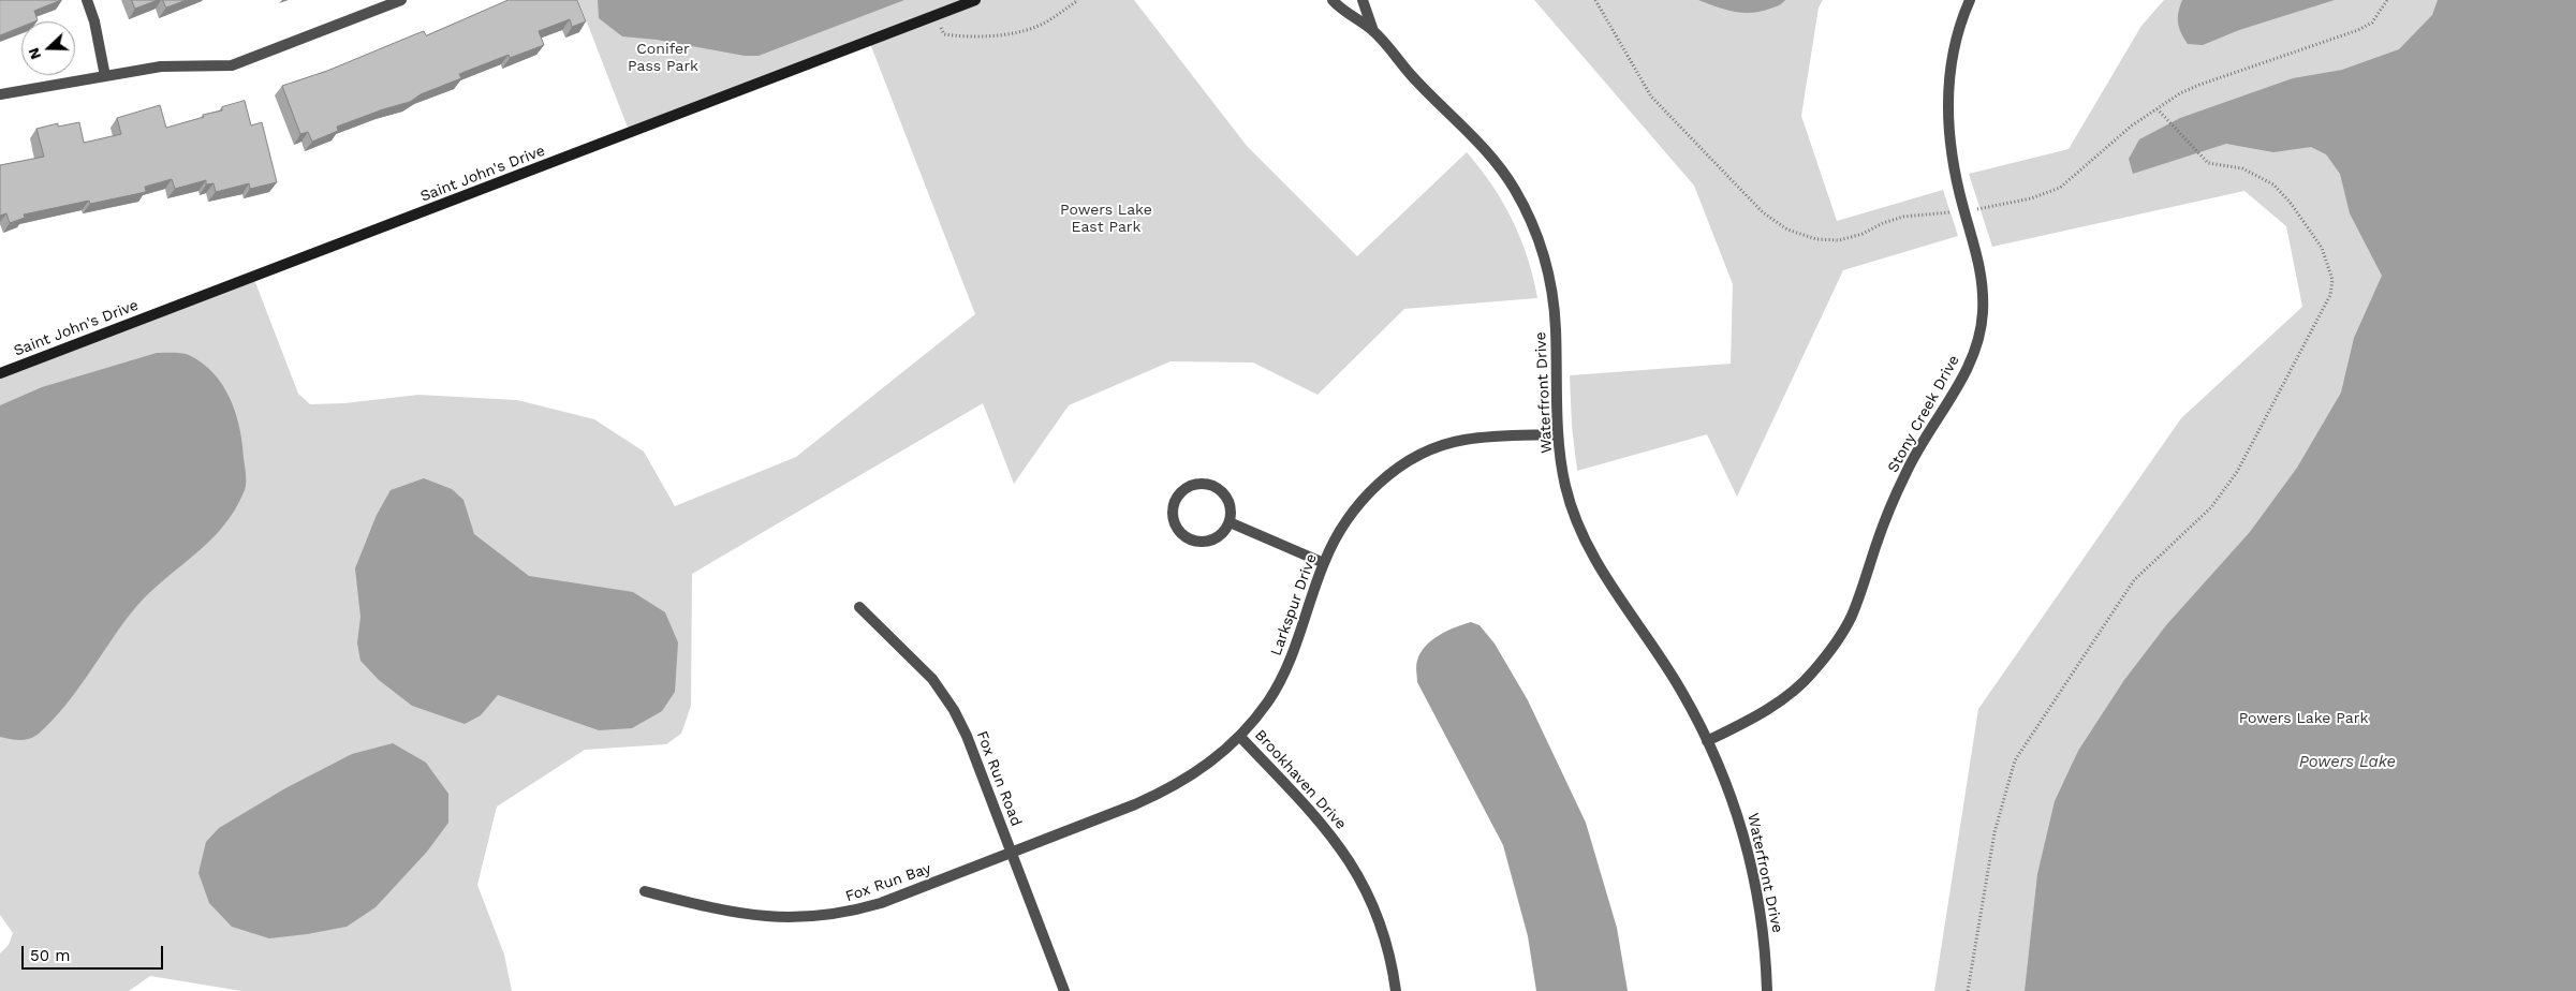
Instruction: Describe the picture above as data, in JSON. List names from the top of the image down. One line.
{"streets":{"street":["Saint John's Drive","Waterfront Drive","Stony Creek Drive","Larkspur Drive","Fox Run Road","Brookhaven Drive","Fox Run Bay"]},"crossings":[["Waterfront Drive","Stony Creek Drive"],["Waterfront Drive","Larkspur Drive"],["Larkspur Drive","Fox Run Road"],["Larkspur Drive","Brookhaven Drive"],["Larkspur Drive","Fox Run Bay"],["Fox Run Road","Fox Run Bay"]],"water":["Powers Lake"],"parks":["Conifer Pass Park","Powers Lake East Park","Powers Lake Park"],"scale_bar":"50 m","north":"left"}
